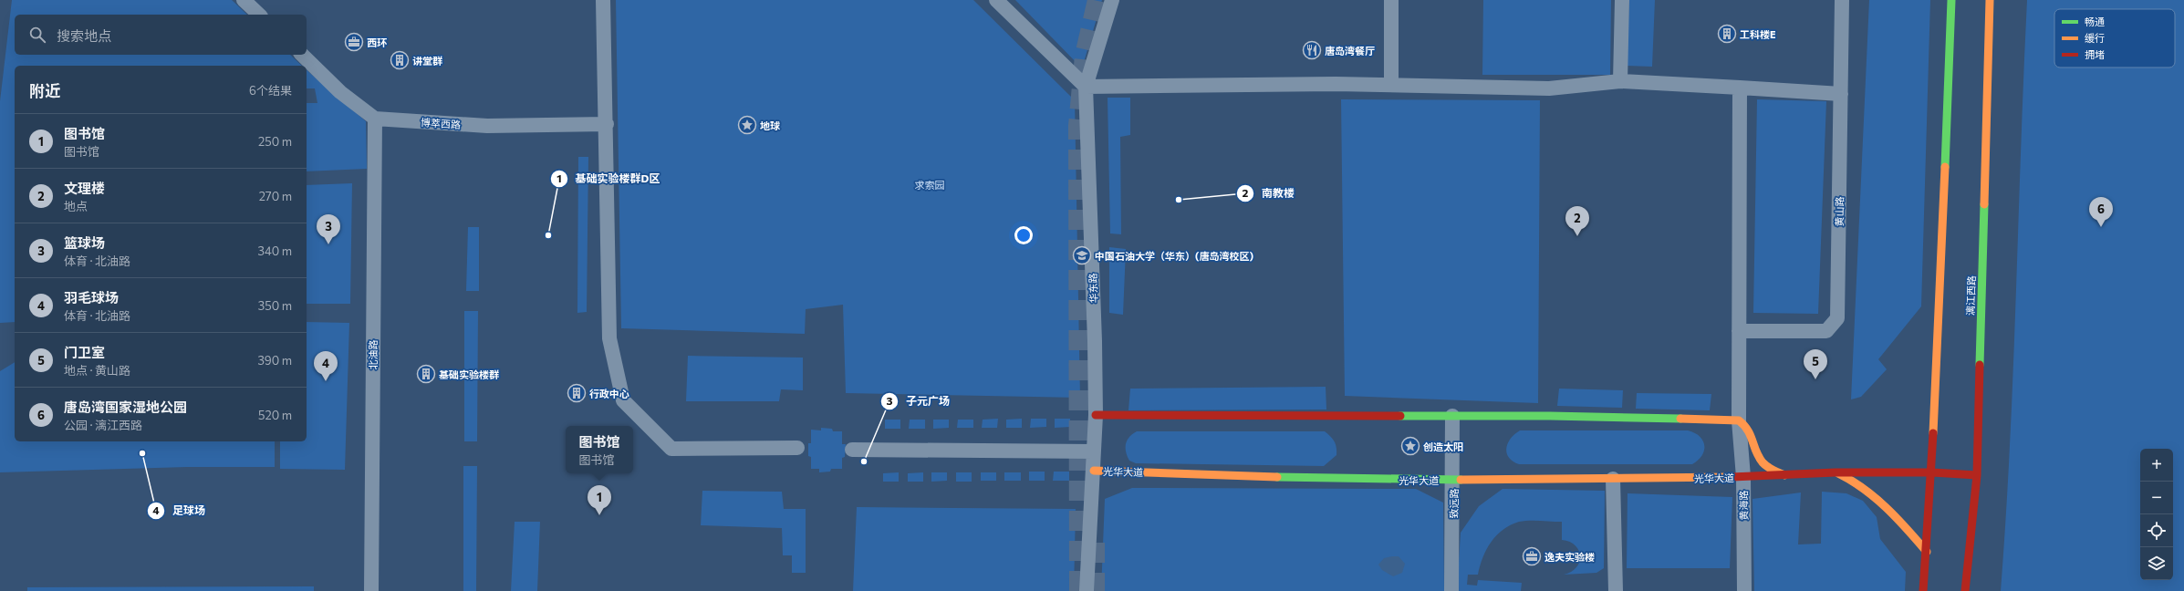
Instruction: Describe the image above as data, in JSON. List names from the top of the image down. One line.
{"streets":{"street":["博萃西路","黄山路","华东路","漓江西路","北油路","光华大道","致远路","黄海路"]},"crossings":[["博萃西路","北油路"],["黄山路","黄海路"],["华东路","光华大道"],["漓江西路","光华大道"],["光华大道","致远路"],["光华大道","黄海路"]],"parks":["求索园"],"places":{"building":["工科楼E","讲堂群","基础实验楼群","行政中心"],"office":["西环","逸夫实验楼"],"restaurant":["唐岛湾餐厅"],"place":["地球","创造太阳"],"other":["南教楼","基础实验楼群D区","足球场","子元广场"],"school or university":["中国石油大学（华东）(唐岛湾校区)"]},"legend":["畅通","缓行","拥堵"],"page":{"search":"搜索地点","heading":["附近","6个结果"],"list":[{"mark":"1","name":"图书馆","note":"图书馆","value":"250 m"},{"mark":"2","name":"文理楼","note":"地点","value":"270 m"},{"mark":"3","name":"篮球场","note":"体育 · 北油路","value":"340 m"},{"mark":"4","name":"羽毛球场","note":"体育 · 北油路","value":"350 m"},{"mark":"5","name":"门卫室","note":"地点 · 黄山路","value":"390 m"},{"mark":"6","name":"唐岛湾国家湿地公园","note":"公园 · 漓江西路","value":"520 m"}],"pins":["6","2","3","5","4","1"],"popup":["图书馆","图书馆"],"map_buttons":["+","−"]}}
